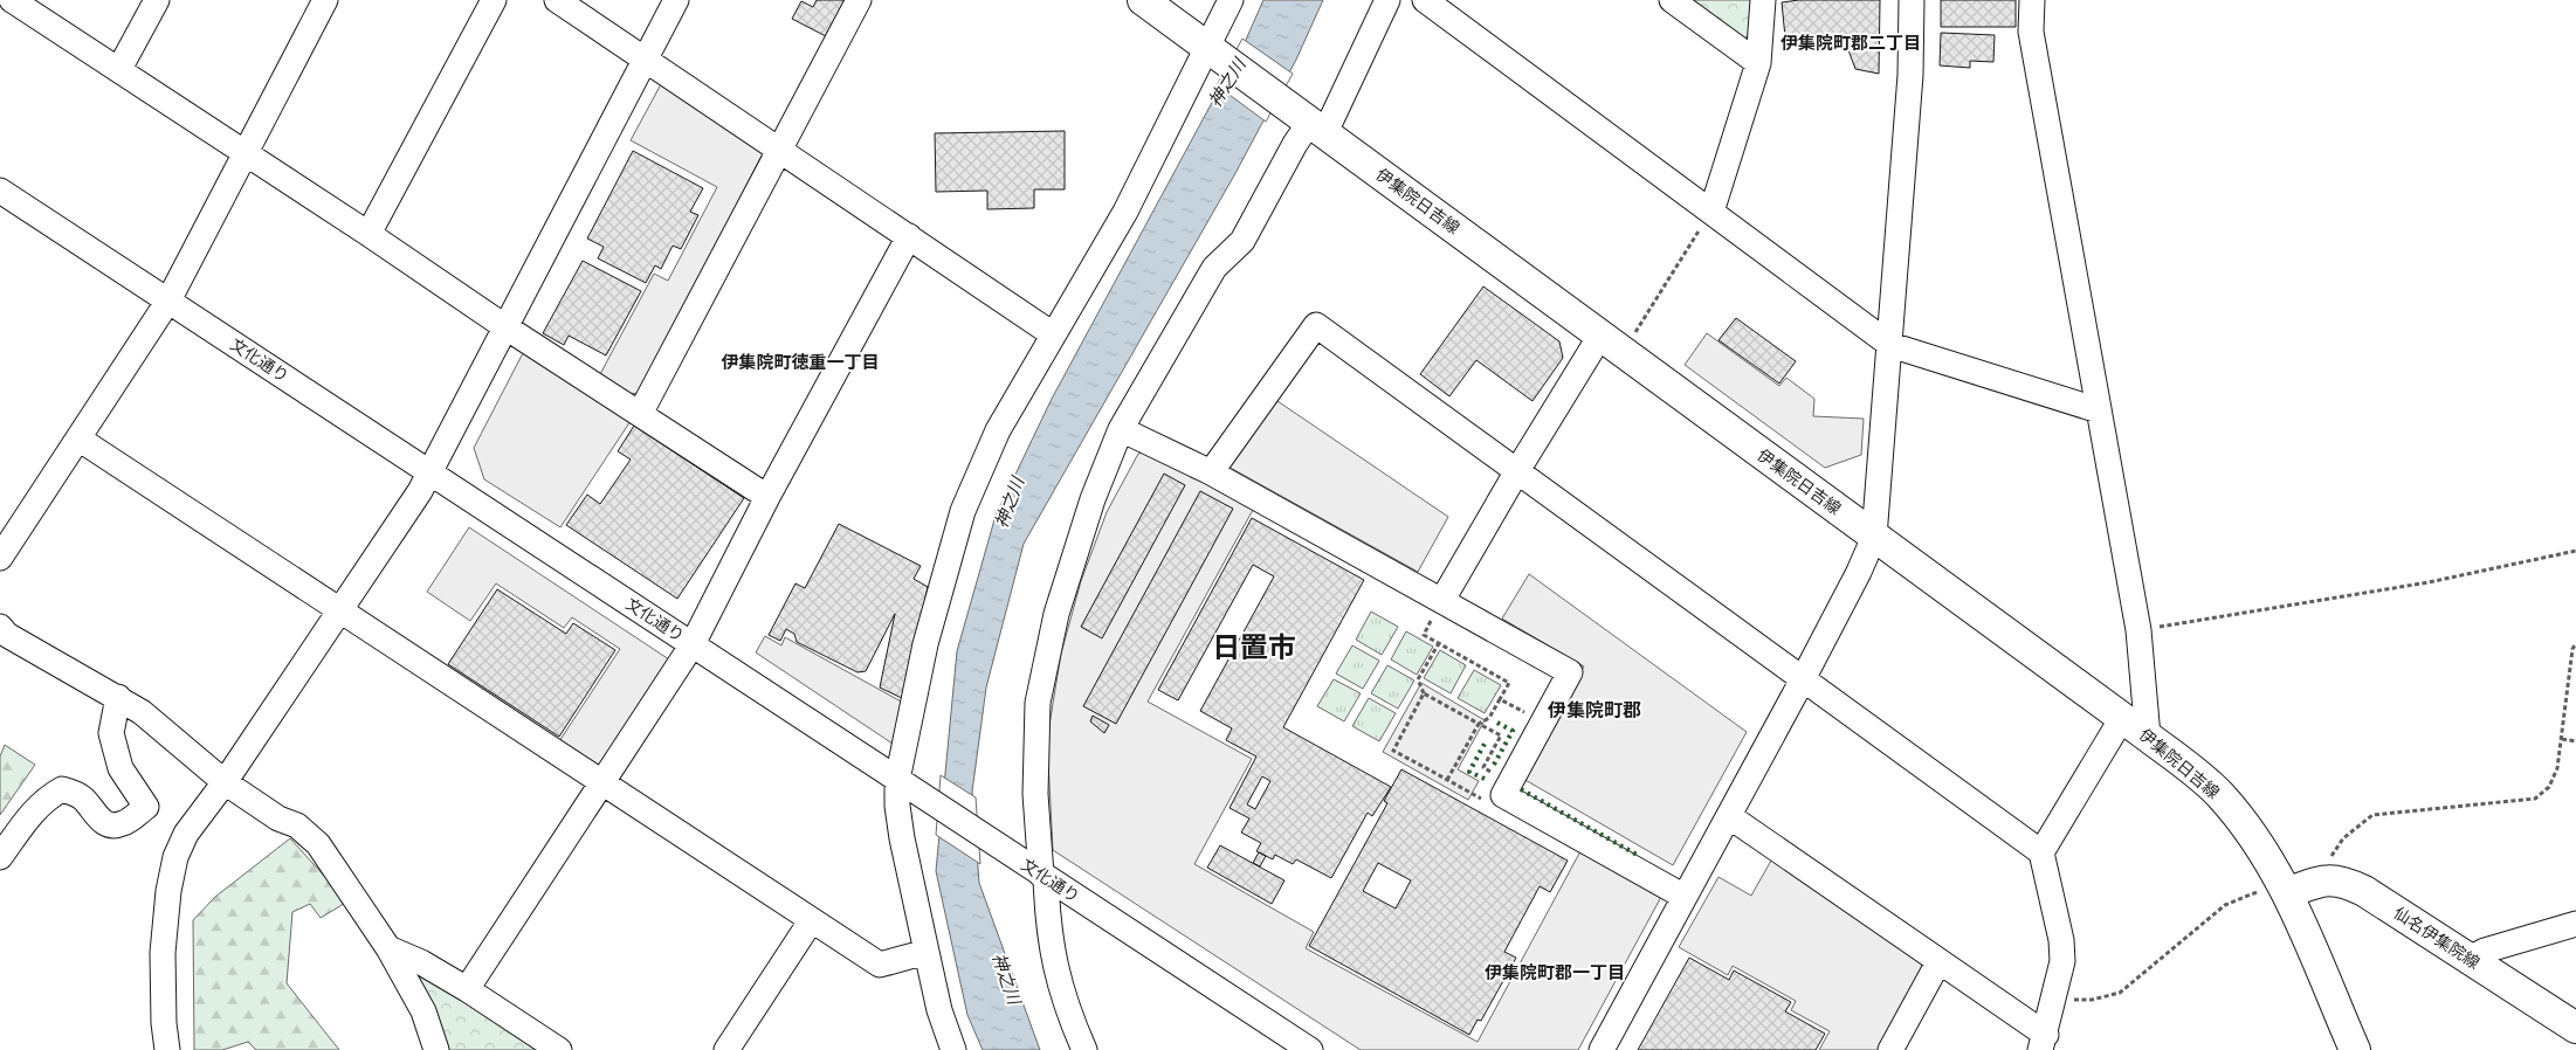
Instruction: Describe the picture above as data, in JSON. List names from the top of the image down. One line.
{"streets":{"main road":["伊集院日吉線","仙名伊集院線"],"street":["文化通り"]},"districts":["伊集院町郡二丁目","伊集院町徳重一丁目","日置市","伊集院町郡","伊集院町郡一丁目"],"water":["神之川"]}
